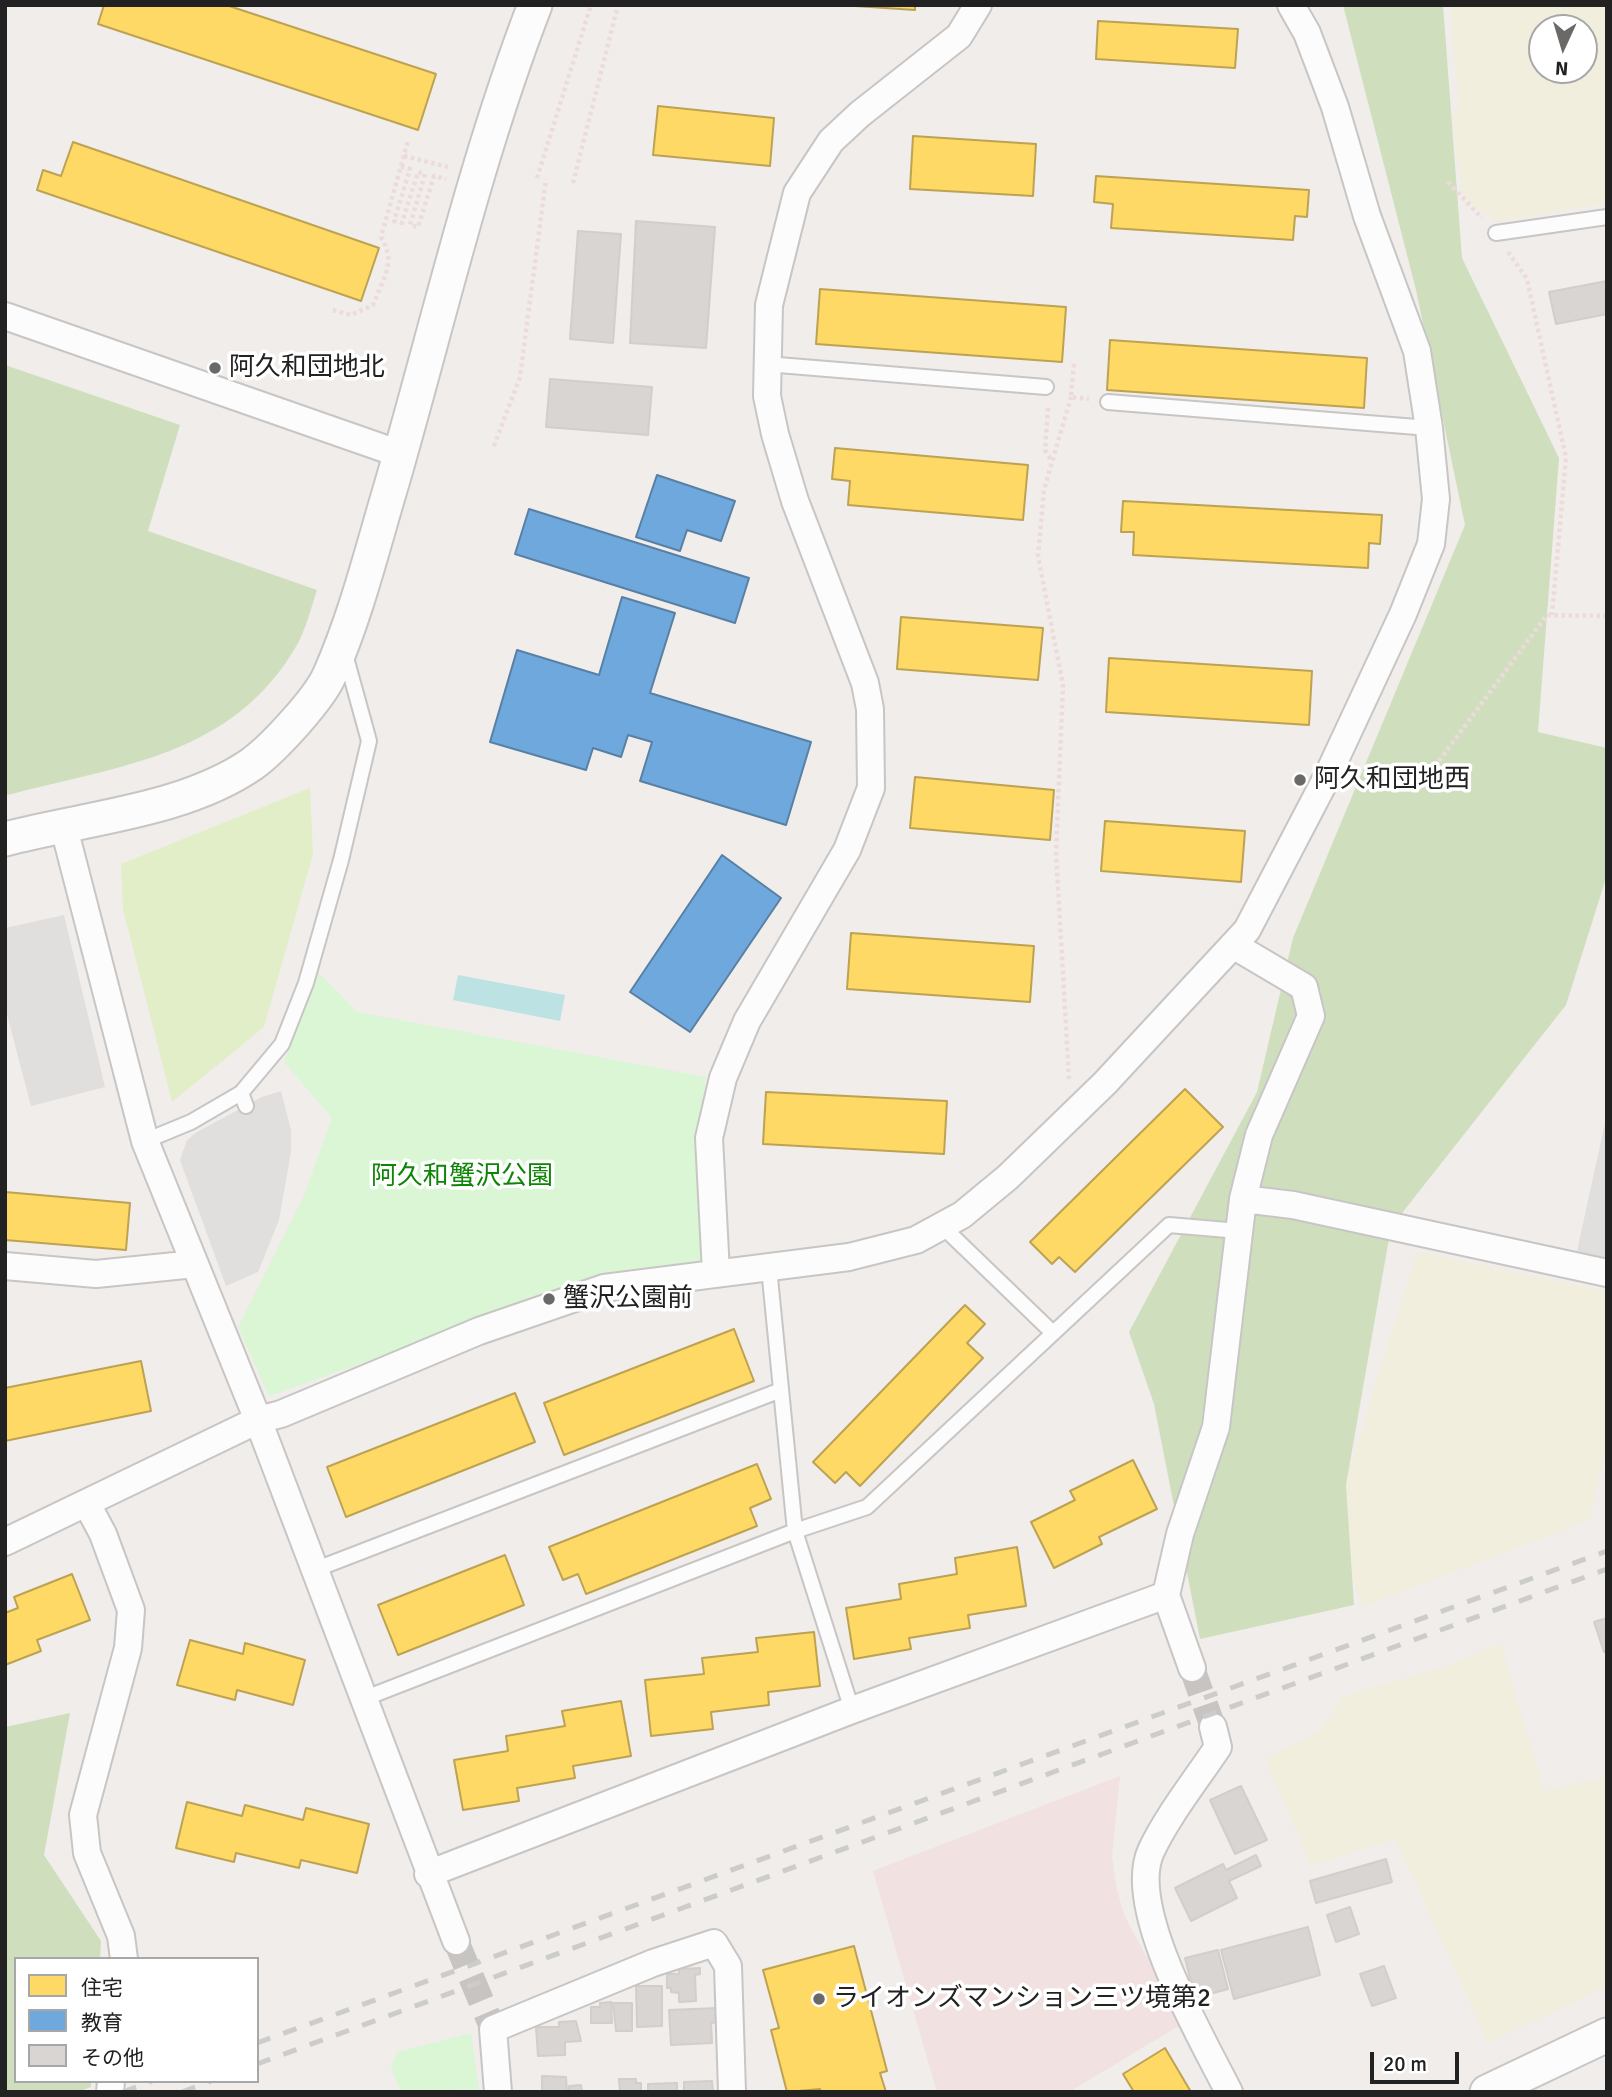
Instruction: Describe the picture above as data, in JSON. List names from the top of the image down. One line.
{"parks":["阿久和蟹沢公園"],"places":["阿久和団地北","阿久和団地西","蟹沢公園前","ライオンズマンション三ツ境第2"],"legend":["住宅","教育","その他"],"scale_bar":"20 m","north":"bottom"}
